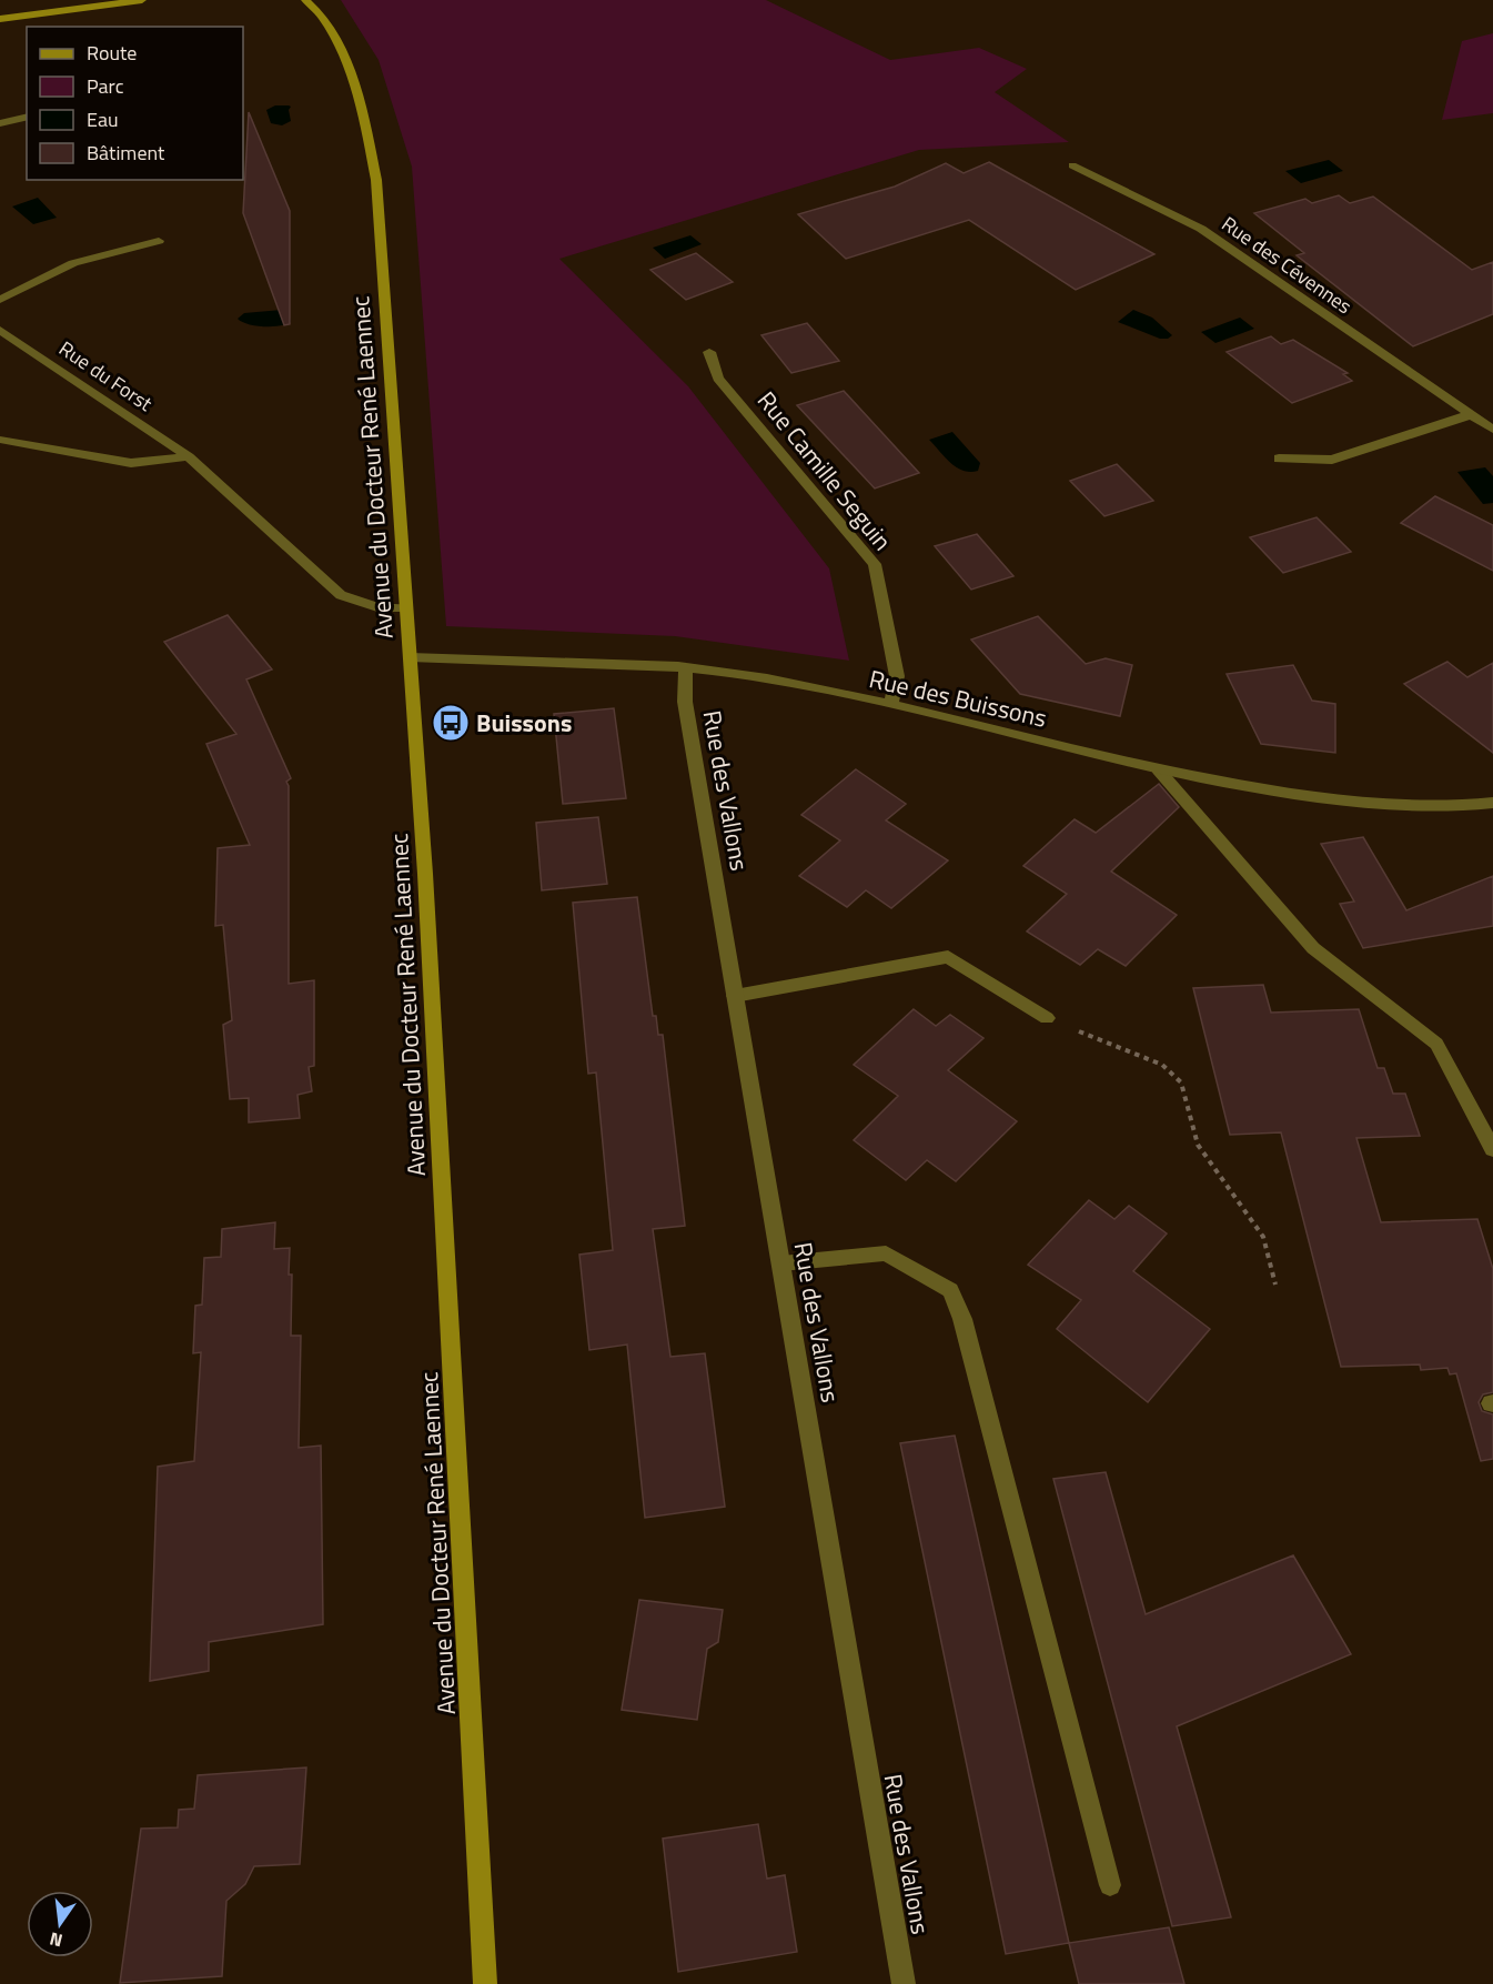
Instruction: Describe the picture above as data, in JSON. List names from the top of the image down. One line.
{"streets":{"street":["Rue des Cévennes","Rue du Forst","Avenue du Docteur René Laennec","Rue Camille Seguin","Rue des Buissons","Rue des Vallons"]},"crossings":[["Rue du Forst","Avenue du Docteur René Laennec"],["Avenue du Docteur René Laennec","Rue des Buissons"],["Rue Camille Seguin","Rue des Buissons"],["Rue des Buissons","Rue des Vallons"]],"places":{"bus stop":["Buissons"]},"legend":["Route","Parc","Eau","Bâtiment"],"north":"bottom"}
